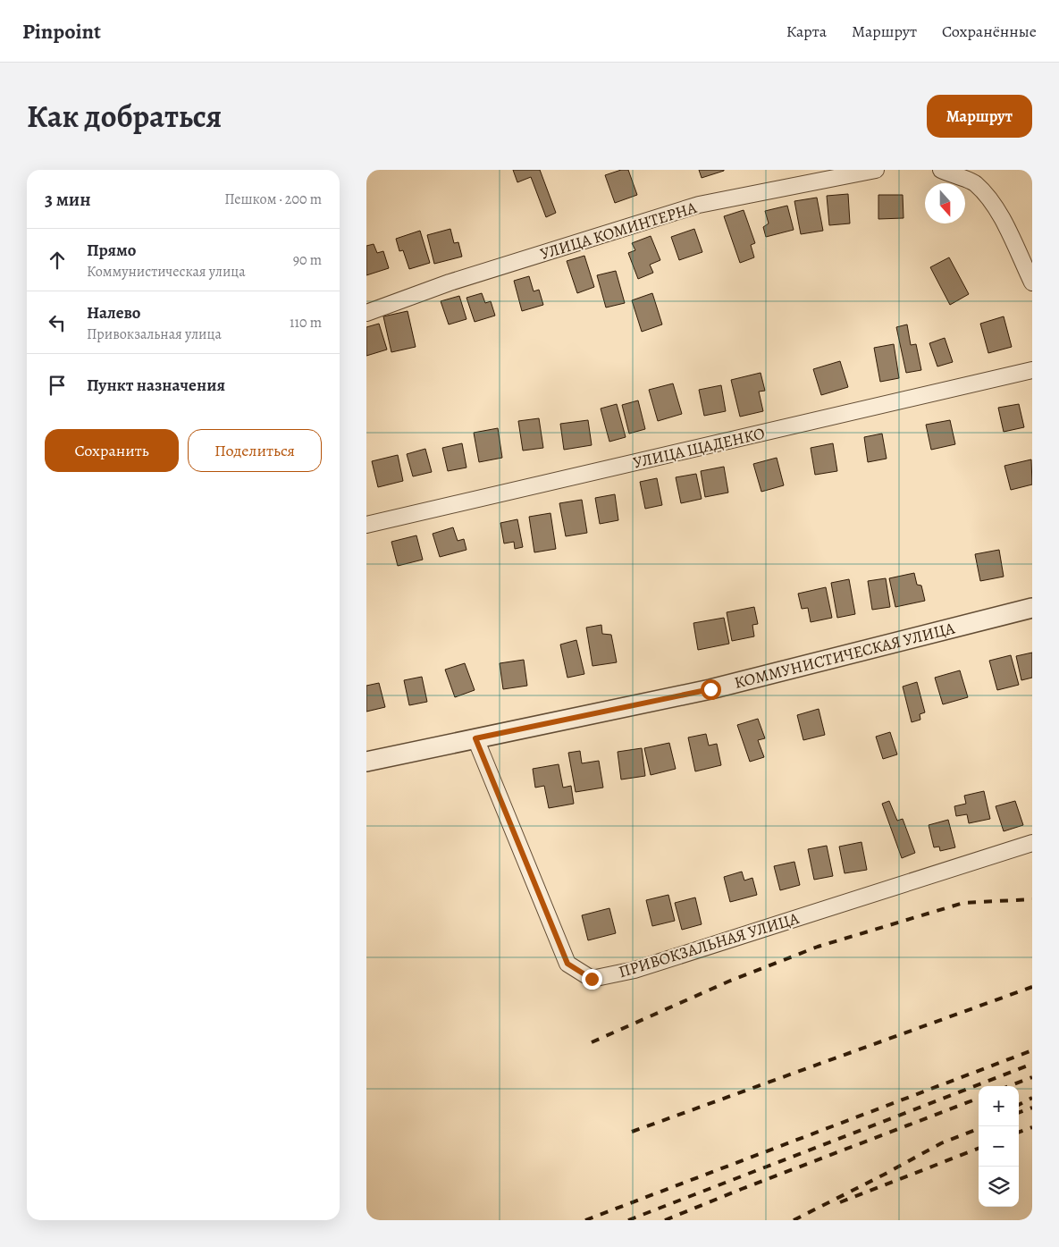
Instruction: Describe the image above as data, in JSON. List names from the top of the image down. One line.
{"streets":{"street":["УЛИЦА КОМИНТЕРНА","УЛИЦА ЩАДЕНКО","КОММУНИСТИЧЕСКАЯ УЛИЦА","ПРИВОКЗАЛЬНАЯ УЛИЦА"]},"crossings":[["КОММУНИСТИЧЕСКАЯ УЛИЦА","ПРИВОКЗАЛЬНАЯ УЛИЦА"]],"north":"bottom","page":{"header":"Pinpoint","nav":["Карта","Маршрут","Сохранённые"],"title":"Как добраться","buttons":["Маршрут",["Сохранить","Поделиться"]],"heading":["3 мин","Пешком · 200 m"],"list":[["Прямо","Коммунистическая улица","90 m"],["Налево","Привокзальная улица","110 m"],"Пункт назначения"],"map_buttons":["+","−"]}}
